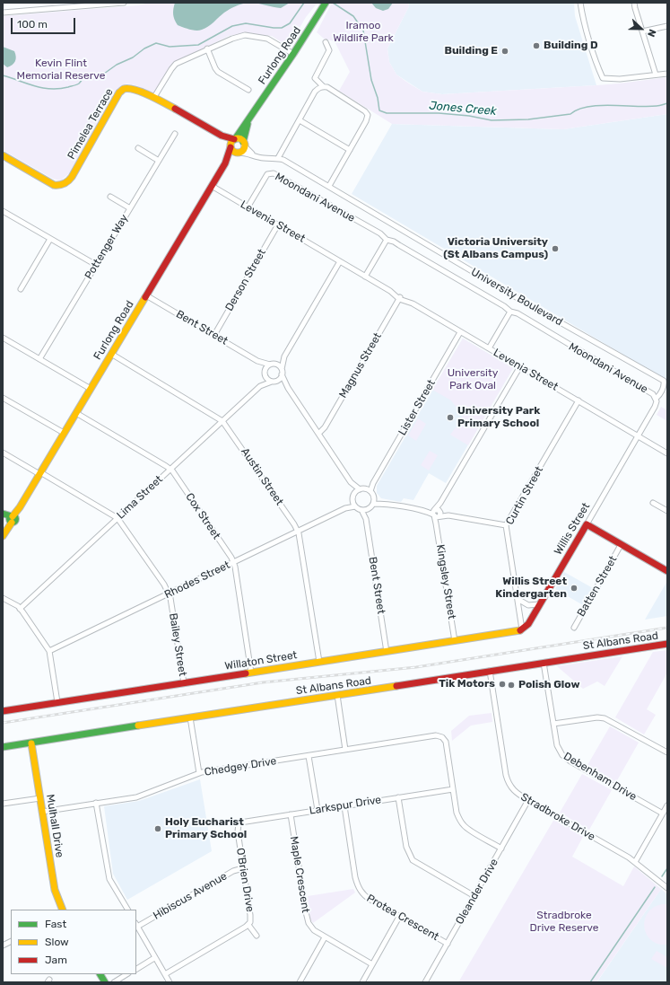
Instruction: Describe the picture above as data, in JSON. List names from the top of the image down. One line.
{"streets":{"main road":["Furlong Road","Pimelea Terrace","Willis Street","St Albans Road","Willaton Street","Mulhall Drive"],"street":["Moondani Avenue","Levenia Street","Pottenger Way","Derson Street","University Boulevard","Bent Street","Magnus Street","Lister Street","Austin Street","Curtin Street","Lima Street","Cox Street","Rhodes Street","Kingsley Street","Batten Street","Bailey Street","Chedgey Drive","Debenham Drive","Larkspur Drive","Stradbroke Drive","Maple Crescent","O'Brien Drive","Oleander Drive","Hibiscus Avenue","Protea Crescent"]},"crossings":[["Furlong Road","Pimelea Terrace"],["Furlong Road","Levenia Street"],["Furlong Road","University Boulevard"],["Furlong Road","Bent Street"],["Furlong Road","Austin Street"],["Furlong Road","Cox Street"],["Furlong Road","Bailey Street"],["Pimelea Terrace","University Boulevard"],["Moondani Avenue","Levenia Street"],["Moondani Avenue","University Boulevard"],["Moondani Avenue","Willis Street"],["Levenia Street","Derson Street"],["Levenia Street","Magnus Street"],["Levenia Street","Lister Street"],["Levenia Street","Curtin Street"],["Levenia Street","Willis Street"],["Levenia Street","Kingsley Street"],["Derson Street","Bent Street"],["Bent Street","Lister Street"],["Bent Street","Lima Street"],["Bent Street","Rhodes Street"],["Bent Street","Willaton Street"],["Lister Street","Rhodes Street"],["Austin Street","Lima Street"],["Austin Street","Rhodes Street"],["Austin Street","Willaton Street"],["Curtin Street","Willis Street"],["Curtin Street","Willaton Street"],["Lima Street","Cox Street"],["Lima Street","Bailey Street"],["Cox Street","Rhodes Street"],["Cox Street","Willaton Street"],["Willis Street","Willaton Street"],["Rhodes Street","Bailey Street"],["Kingsley Street","Willaton Street"],["St Albans Road","Debenham Drive"],["St Albans Road","Stradbroke Drive"],["St Albans Road","Mulhall Drive"],["Bailey Street","Willaton Street"],["Chedgey Drive","Larkspur Drive"],["Chedgey Drive","Mulhall Drive"],["Larkspur Drive","Maple Crescent"],["Larkspur Drive","O'Brien Drive"],["Larkspur Drive","Protea Crescent"],["Stradbroke Drive","Oleander Drive"],["O'Brien Drive","Hibiscus Avenue"],["Oleander Drive","Protea Crescent"]],"water":["Jones Creek"],"parks":["Iramoo Wildlife Park","Kevin Flint Memorial Reserve","University Park Oval","Stradbroke Drive Reserve"],"places":["Building D","Building E","Victoria University (St Albans Campus)","University Park Primary School","Willis Street Kindergarten","Tik Motors","Polish Glow","Holy Eucharist Primary School"],"legend":["Fast","Slow","Jam"],"scale_bar":"100 m","north":"right"}
